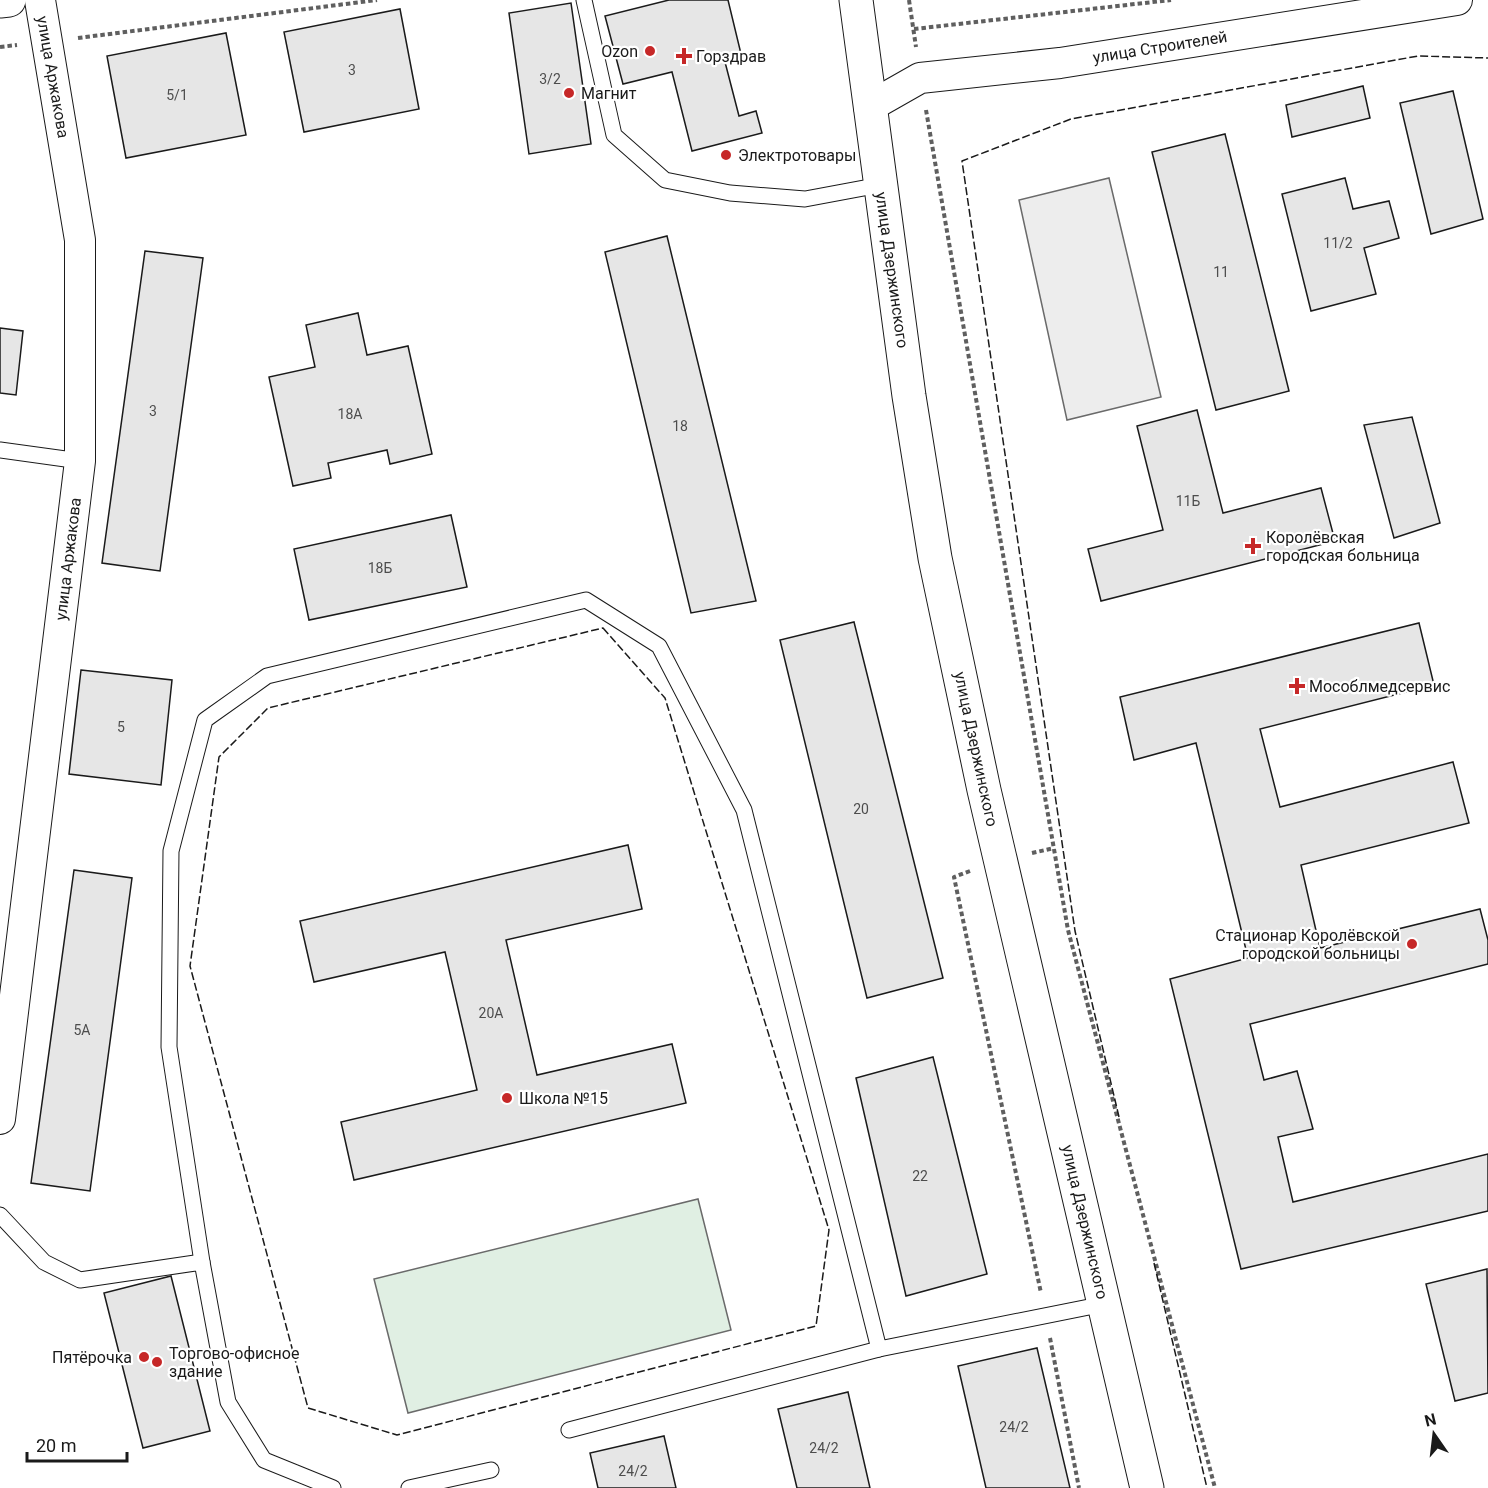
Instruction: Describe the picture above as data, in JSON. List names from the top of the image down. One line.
{"streets":{"street":["улица Строителей","улица Аржакова","улица Дзержинского"]},"crossings":[["улица Строителей","улица Дзержинского"]],"places":{"other":["Ozon","Магнит","Электротовары","Стационар Королёвской городской больницы","Школа №15","Пятёрочка","Торгово-офисное здание"],"health":["Горздрав","Королёвская городская больница","Мособлмедсервис"]},"house_numbers":["3","3/2","5/1","11/2","11","3","18А","18","11Б","18Б","5","20","20А","5А","22","24/2","24/2","24/2"],"scale_bar":"20 m","north":"top"}
